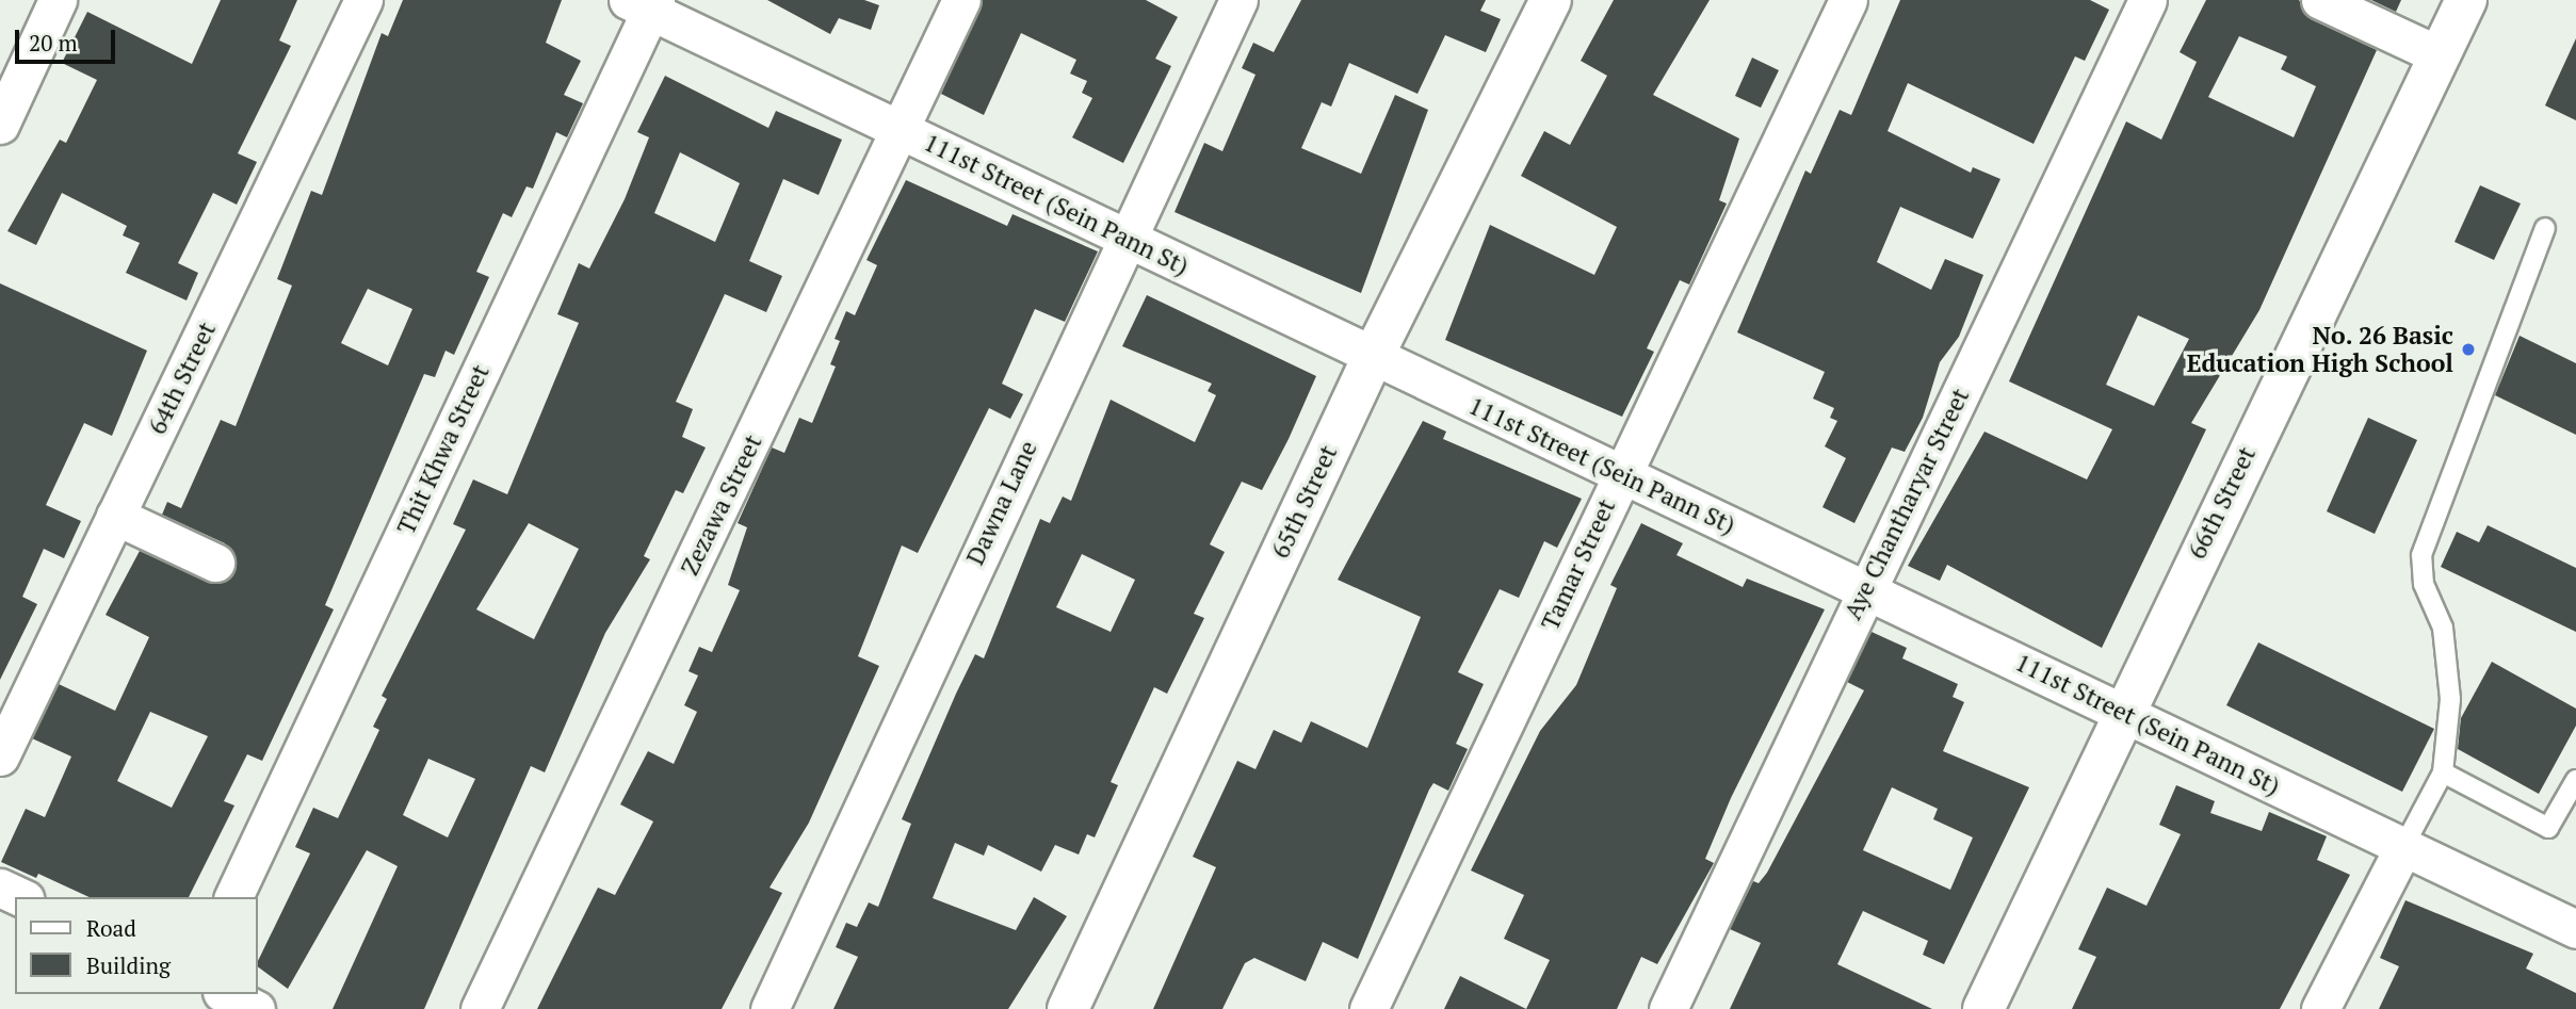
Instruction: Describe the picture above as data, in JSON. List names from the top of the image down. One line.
{"streets":{"street":["111st Street (Sein Pann St)","64th Street","Thit Khwa Street","65th Street","Dawna Lane","66th Street","Aye Chantharyar Street","Zezawa Street","Tamar Street"]},"crossings":[["111st Street (Sein Pann St)","Thit Khwa Street"],["111st Street (Sein Pann St)","65th Street"],["111st Street (Sein Pann St)","Dawna Lane"],["111st Street (Sein Pann St)","66th Street"],["111st Street (Sein Pann St)","Aye Chantharyar Street"],["111st Street (Sein Pann St)","Zezawa Street"],["111st Street (Sein Pann St)","Tamar Street"]],"places":["No. 26 Basic Education High School"],"legend":["Road","Building"],"scale_bar":"20 m"}
